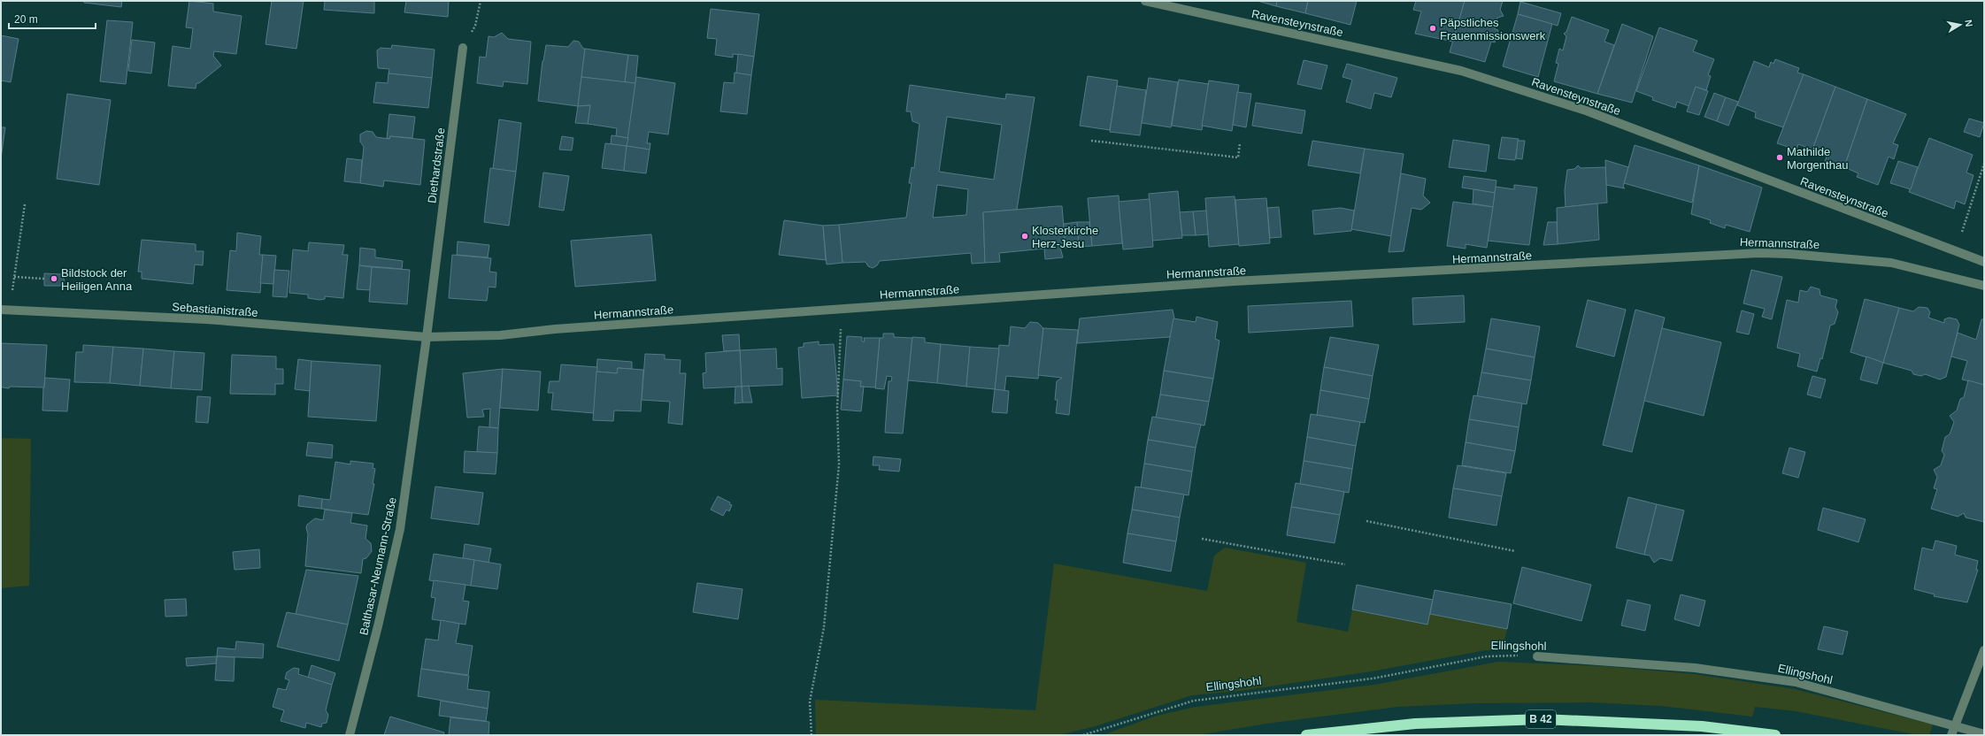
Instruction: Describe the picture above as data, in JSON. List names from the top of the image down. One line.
{"streets":{"highway":["B 42"],"street":["Ravensteynstraße","Diethardstraße","Hermannstraße","Sebastianistraße","Balthasar-Neumann-Straße","Ellingshohl"]},"crossings":[["Diethardstraße","Hermannstraße"],["Diethardstraße","Sebastianistraße"],["Diethardstraße","Balthasar-Neumann-Straße"],["Hermannstraße","Sebastianistraße"],["Hermannstraße","Balthasar-Neumann-Straße"],["Sebastianistraße","Balthasar-Neumann-Straße"]],"places":["Päpstliches Frauenmissionswerk","Mathilde Morgenthau","Klosterkirche Herz-Jesu","Bildstock der Heiligen Anna"],"scale_bar":"20 m","north":"right"}
